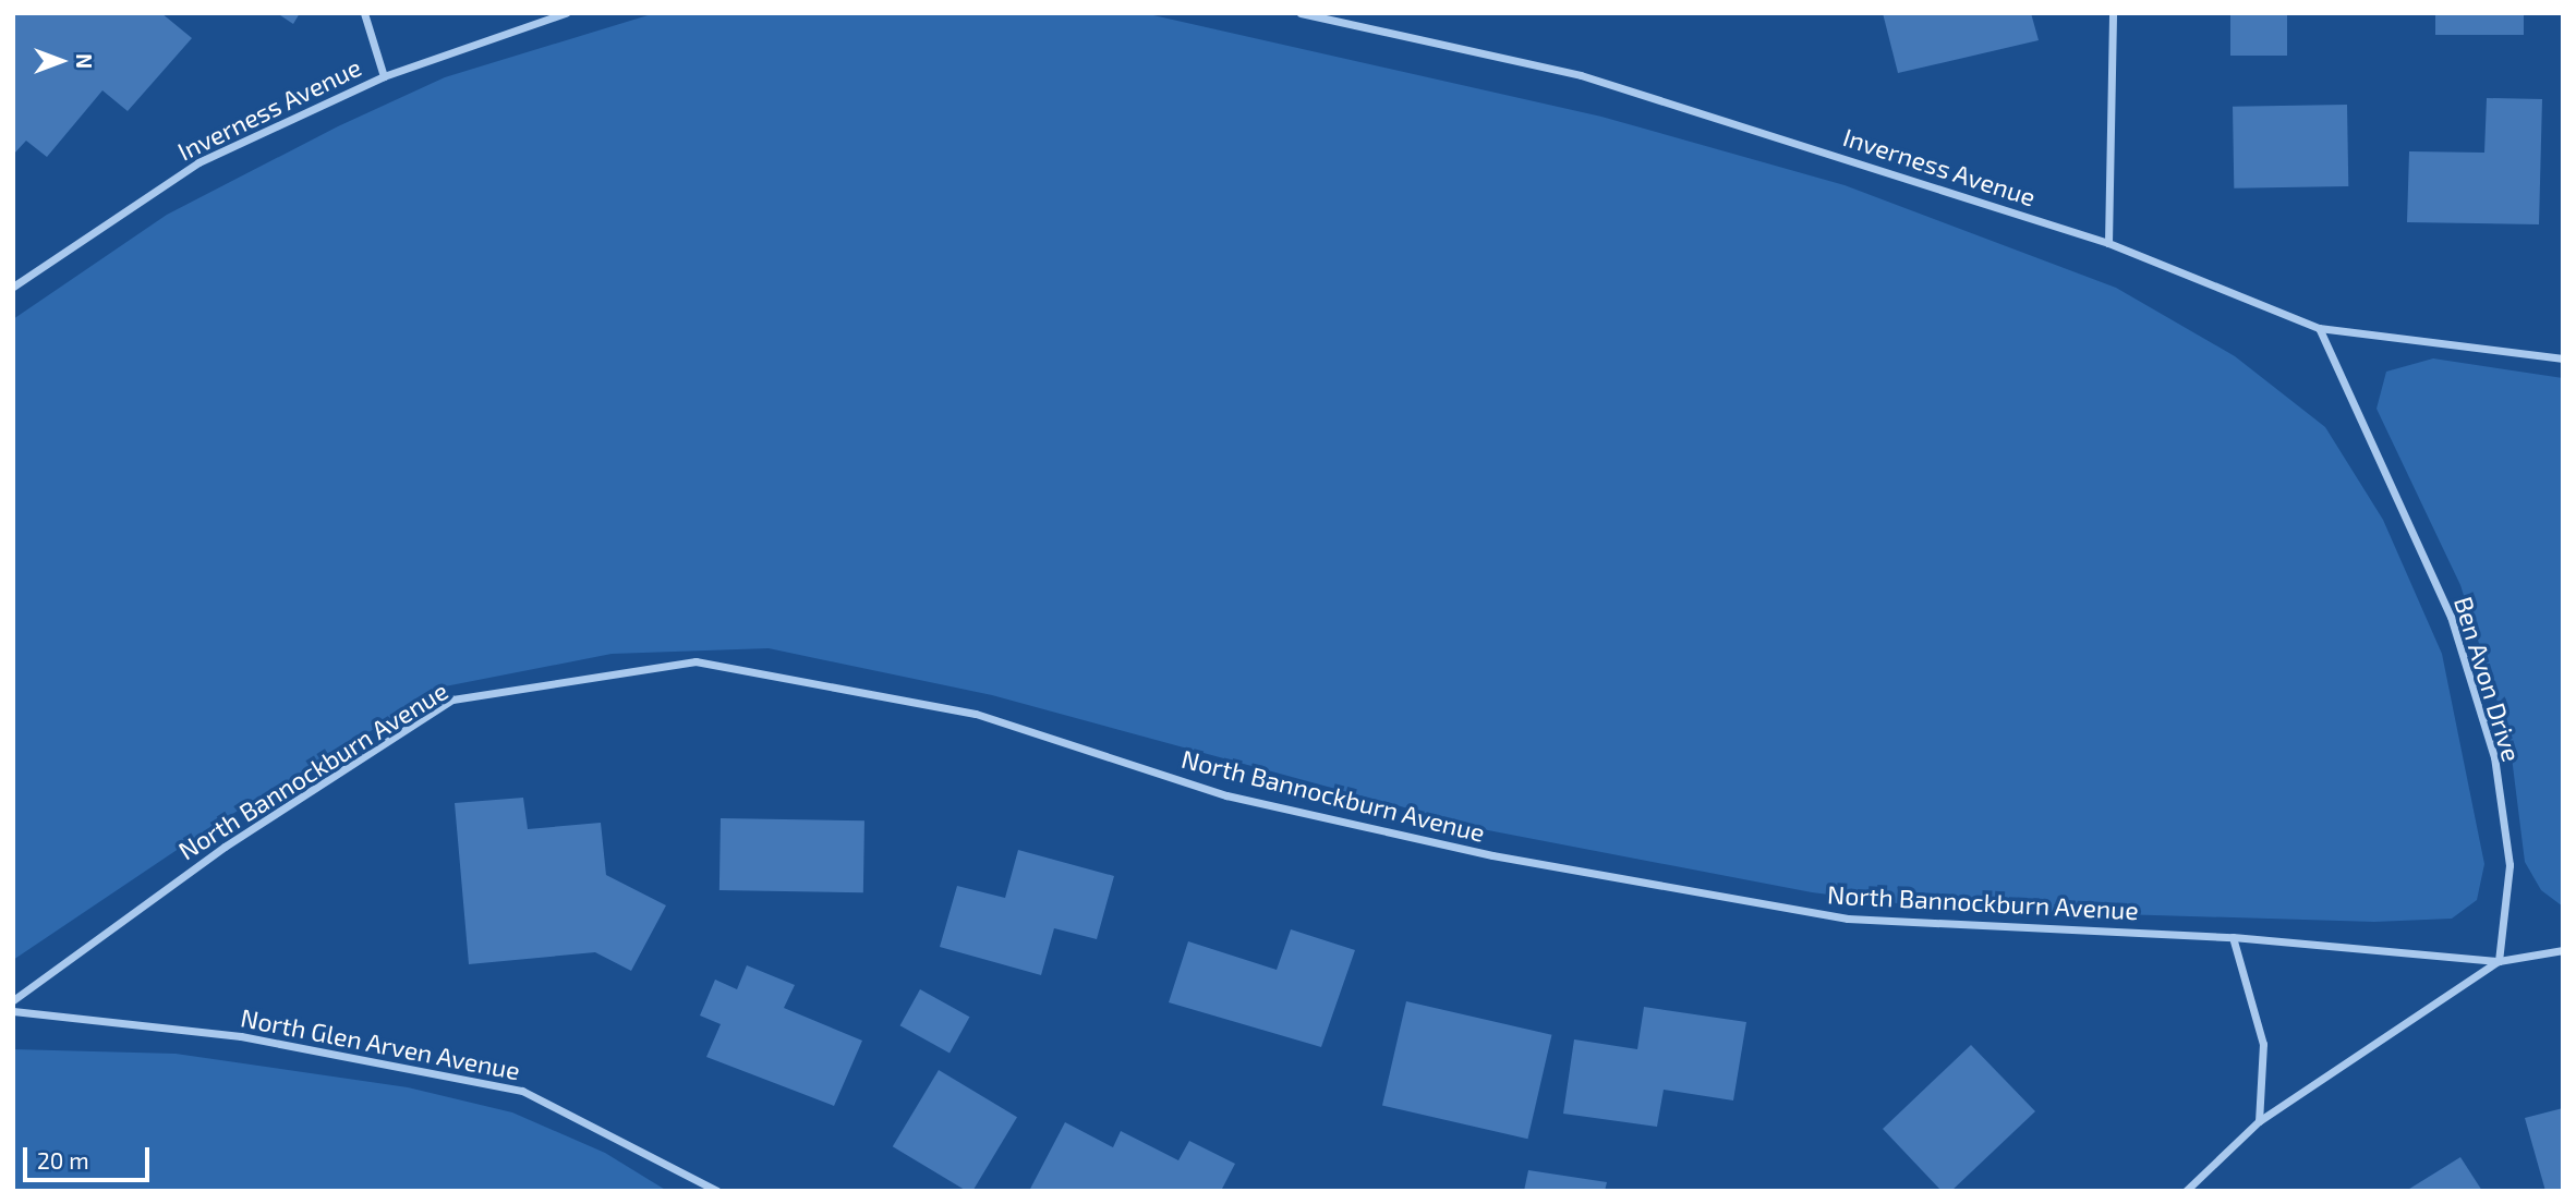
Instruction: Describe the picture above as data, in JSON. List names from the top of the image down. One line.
{"streets":{"street":["Inverness Avenue","Ben Avon Drive","North Bannockburn Avenue","North Glen Arven Avenue"]},"crossings":[["Inverness Avenue","Ben Avon Drive"],["Ben Avon Drive","North Bannockburn Avenue"]],"scale_bar":"20 m","north":"right"}
